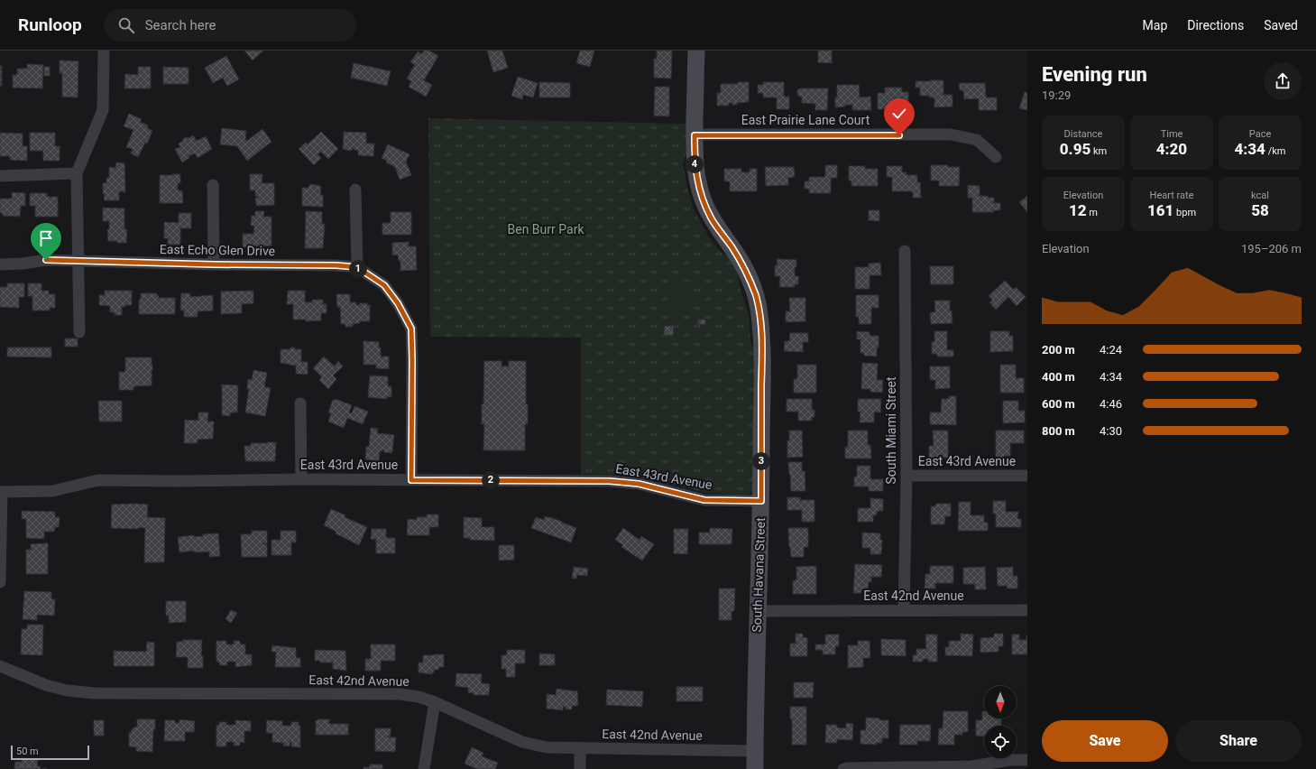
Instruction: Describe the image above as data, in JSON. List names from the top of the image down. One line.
{"streets":{"street":["East Prairie Lane Court","East Echo Glen Drive","South Miami Street","East 43rd Avenue","South Havana Street","East 42nd Avenue"]},"crossings":[["East Prairie Lane Court","South Havana Street"],["South Miami Street","East 43rd Avenue"],["South Miami Street","East 42nd Avenue"],["East 43rd Avenue","South Havana Street"],["South Havana Street","East 42nd Avenue"]],"parks":["Ben Burr Park"],"scale_bar":"50 m","north":"bottom","page":{"header":"Runloop","search":"Search here","nav":["Map","Directions","Saved"],"heading":["Evening run","19:29"],"stats":[["Distance","0.95 km"],["Time","4:20"],["Pace","4:34 /km"],["Elevation","12 m"],["Heart rate","161 bpm"],["kcal","58"]],"pins":["4","1","3","2"],"chart":["Elevation","195–206 m"],"list":[{"name":"200 m","note":"4:24"},{"name":"400 m","note":"4:34"},{"name":"600 m","note":"4:46"},{"name":"800 m","note":"4:30"}],"buttons":["Save","Share"],"scale":"50 m"}}
